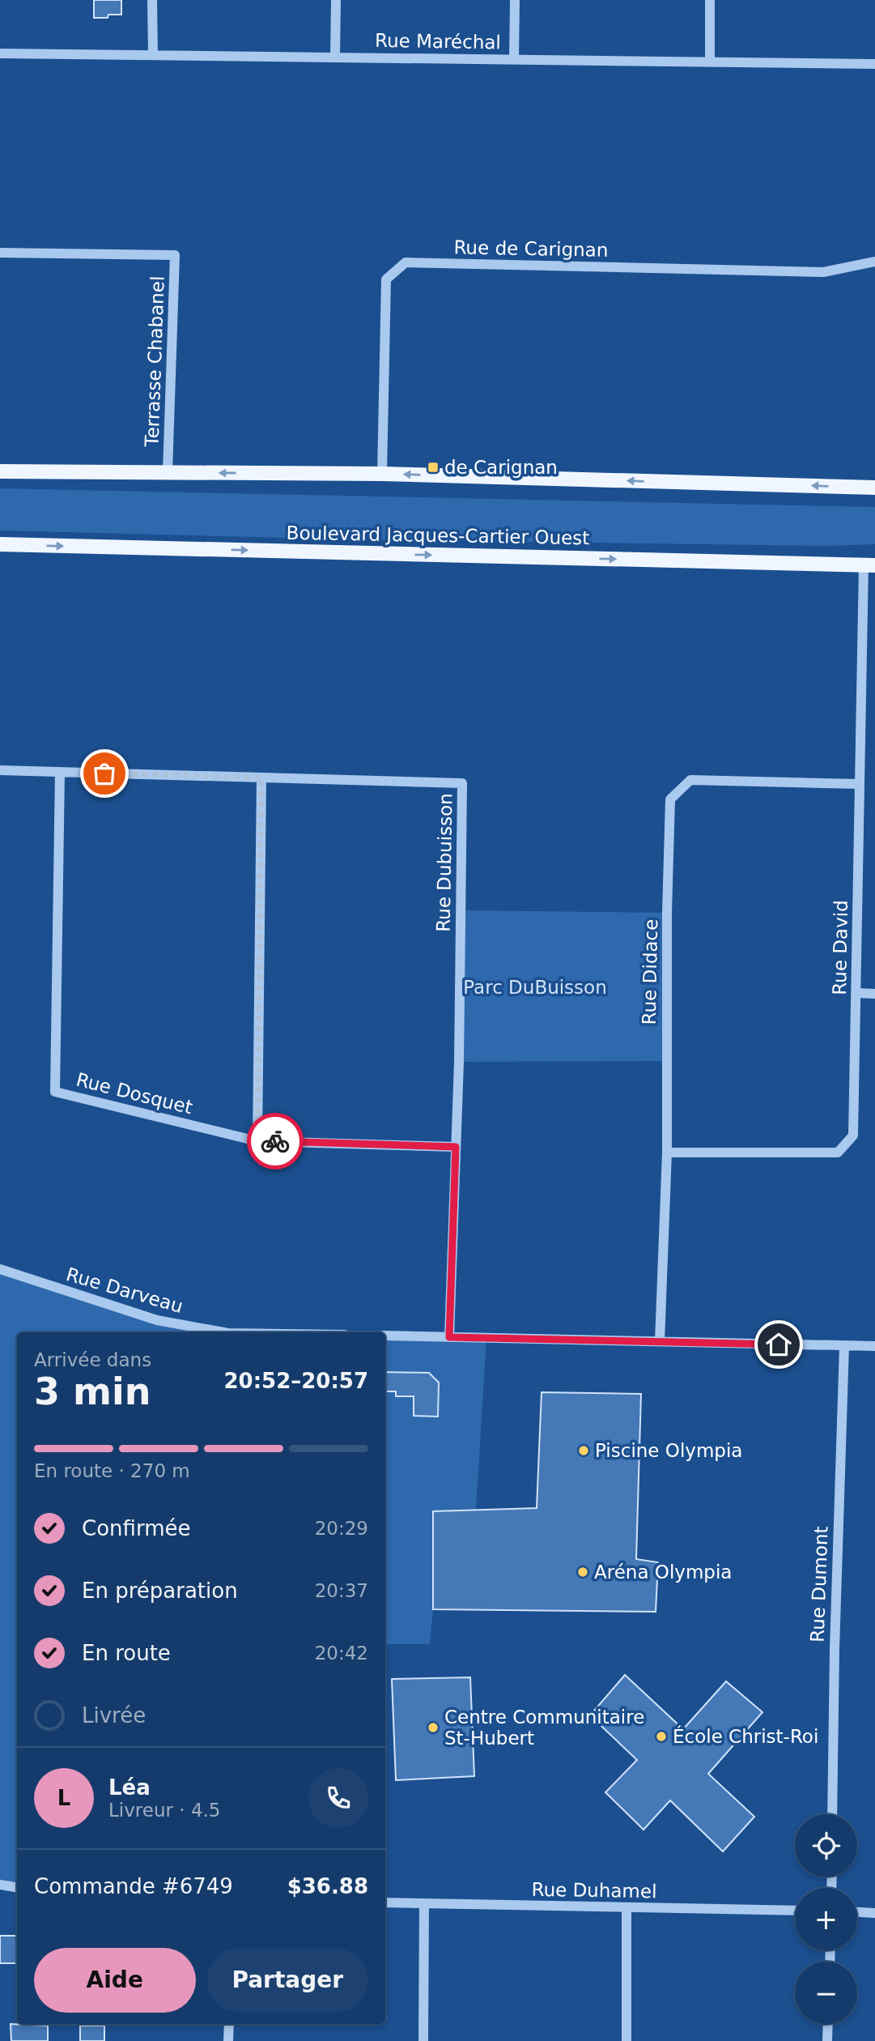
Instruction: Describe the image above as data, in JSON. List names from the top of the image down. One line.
{"streets":{"main road":["Boulevard Jacques-Cartier Ouest"],"street":["Rue Maréchal","Rue de Carignan","Terrasse Chabanel","Rue Dubuisson","Rue David","Rue Didace","Rue Dosquet","Rue Darveau","Rue Dumont","Rue Duhamel"]},"crossings":[["Boulevard Jacques-Cartier Ouest","Rue David"],["Rue Dubuisson","Rue Dosquet"],["Rue David","Rue Didace"]],"parks":["Parc DuBuisson"],"places":{"transit":["de Carignan"],"other":["Piscine Olympia","Aréna Olympia","Centre Communitaire St-Hubert","École Christ-Roi"]},"page":{"heading":["3 min","Arrivée dans","20:52–20:57"],"panel":["Léa","Livreur · 4.5","Commande #6749","$36.88"],"bar":"En route · 270 m","list":[["Confirmée","20:29"],["En préparation","20:37"],["En route","20:42"],"Livrée"],"round":"L","map_buttons":["+","−"],"buttons":["Aide","Partager"]}}
